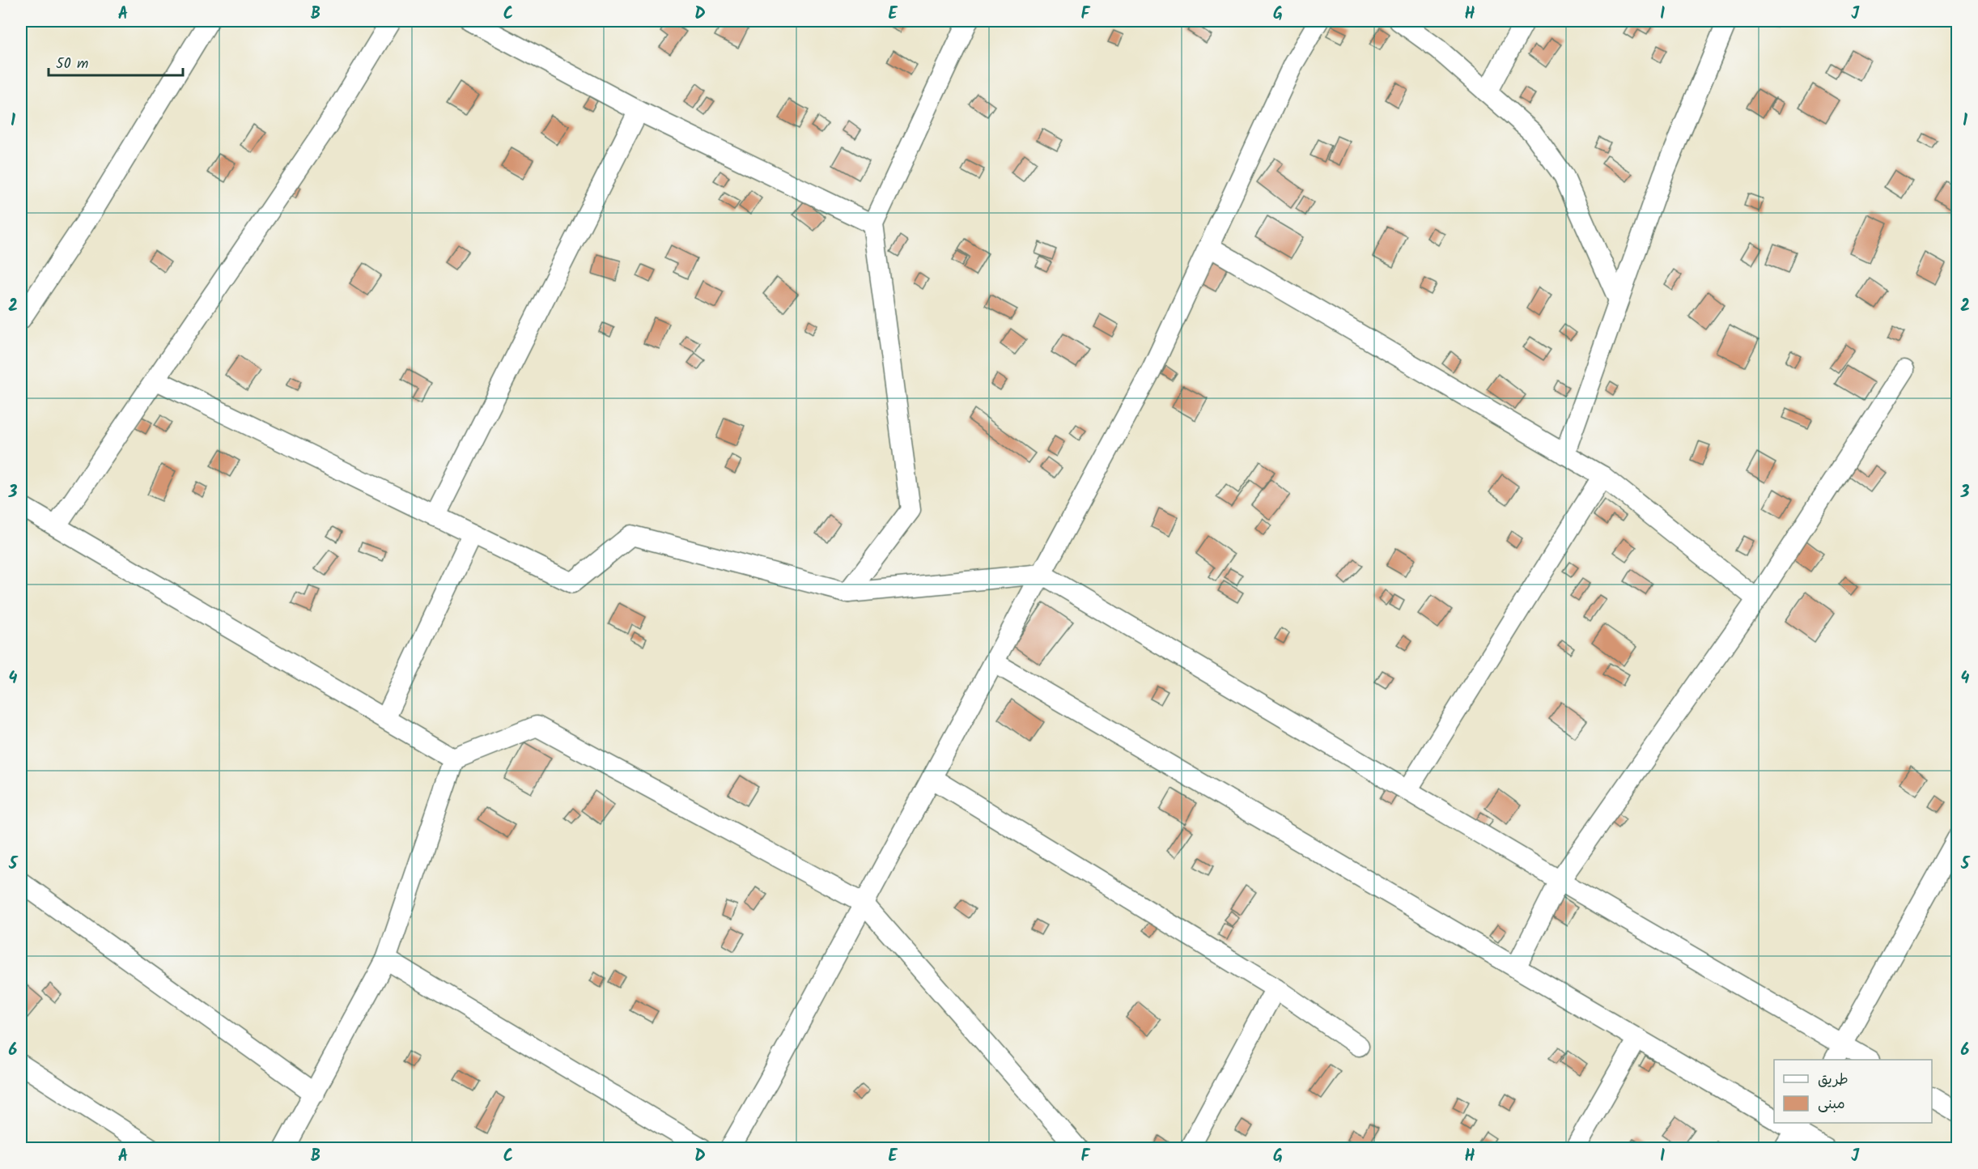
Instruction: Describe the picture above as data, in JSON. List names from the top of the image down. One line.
{"legend":["طريق","مبنى"],"scale_bar":"50 m","grid":{"columns":["A","B","C","D","E","F","G","H","I","J"],"rows":["1","2","3","4","5","6"]}}
